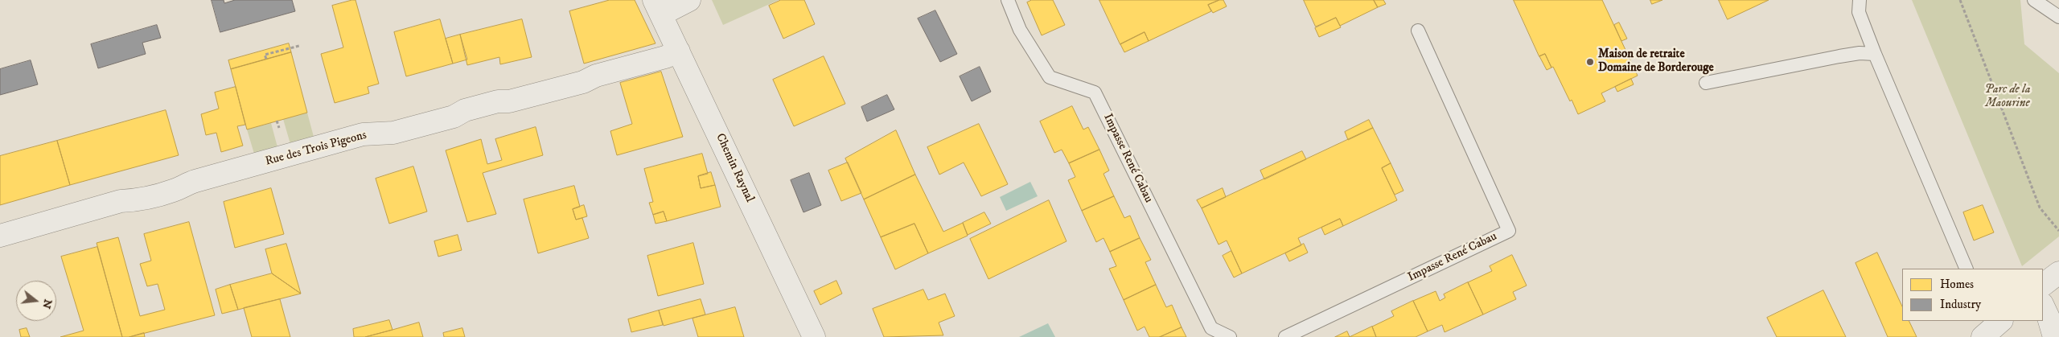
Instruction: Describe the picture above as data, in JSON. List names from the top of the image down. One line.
{"streets":{"street":["Rue des Trois Pigeons","Chemin Raynal"],"lane":["Impasse René Cabau"]},"crossings":[["Rue des Trois Pigeons","Chemin Raynal"]],"parks":["Parc de la Maourine"],"places":["Maison de retraite Domaine de Borderouge"],"legend":["Homes","Industry"],"north":"right"}
